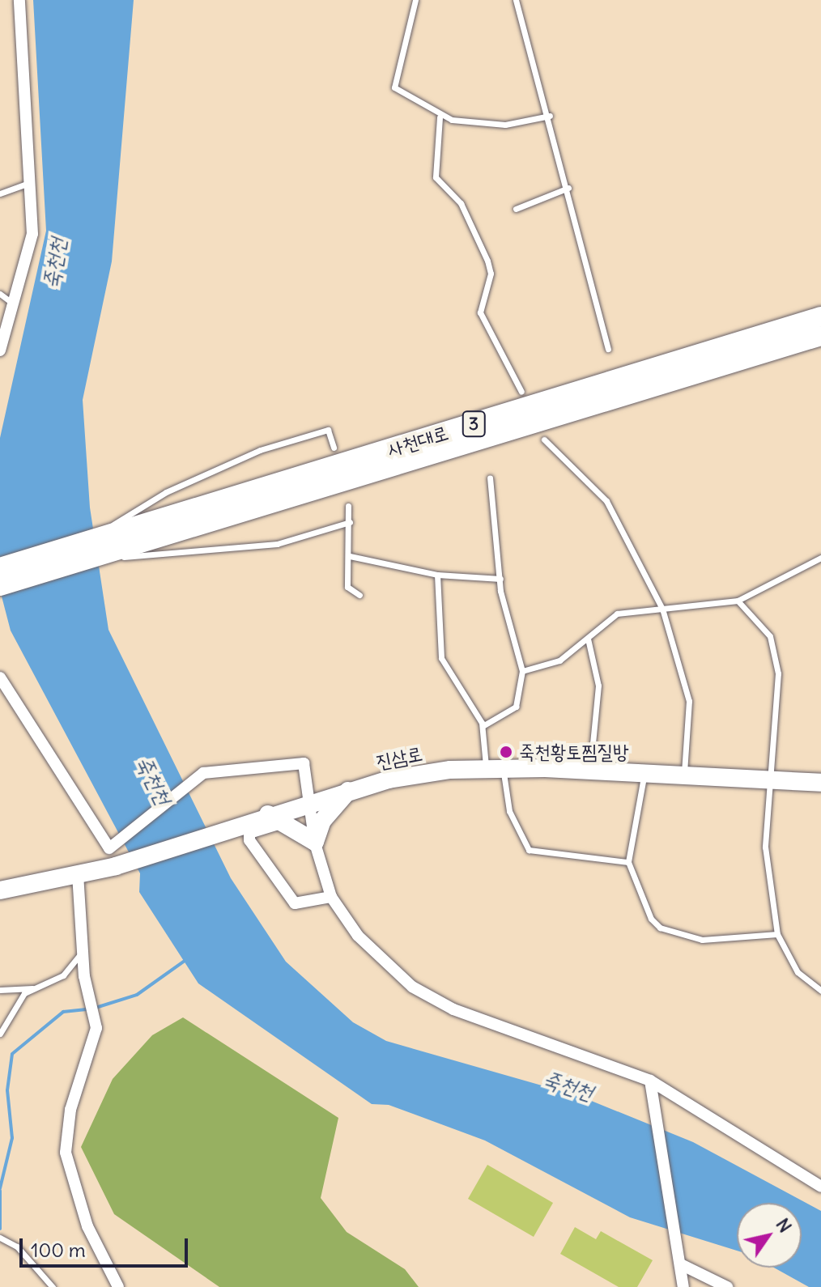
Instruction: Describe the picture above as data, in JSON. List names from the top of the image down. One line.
{"streets":{"main road":["3","사천대로"],"street":["진삼로"]},"crossings":[["3","사천대로"]],"water":["죽천천"],"places":["죽천황토찜질방"],"scale_bar":"100 m","north":"top right"}
